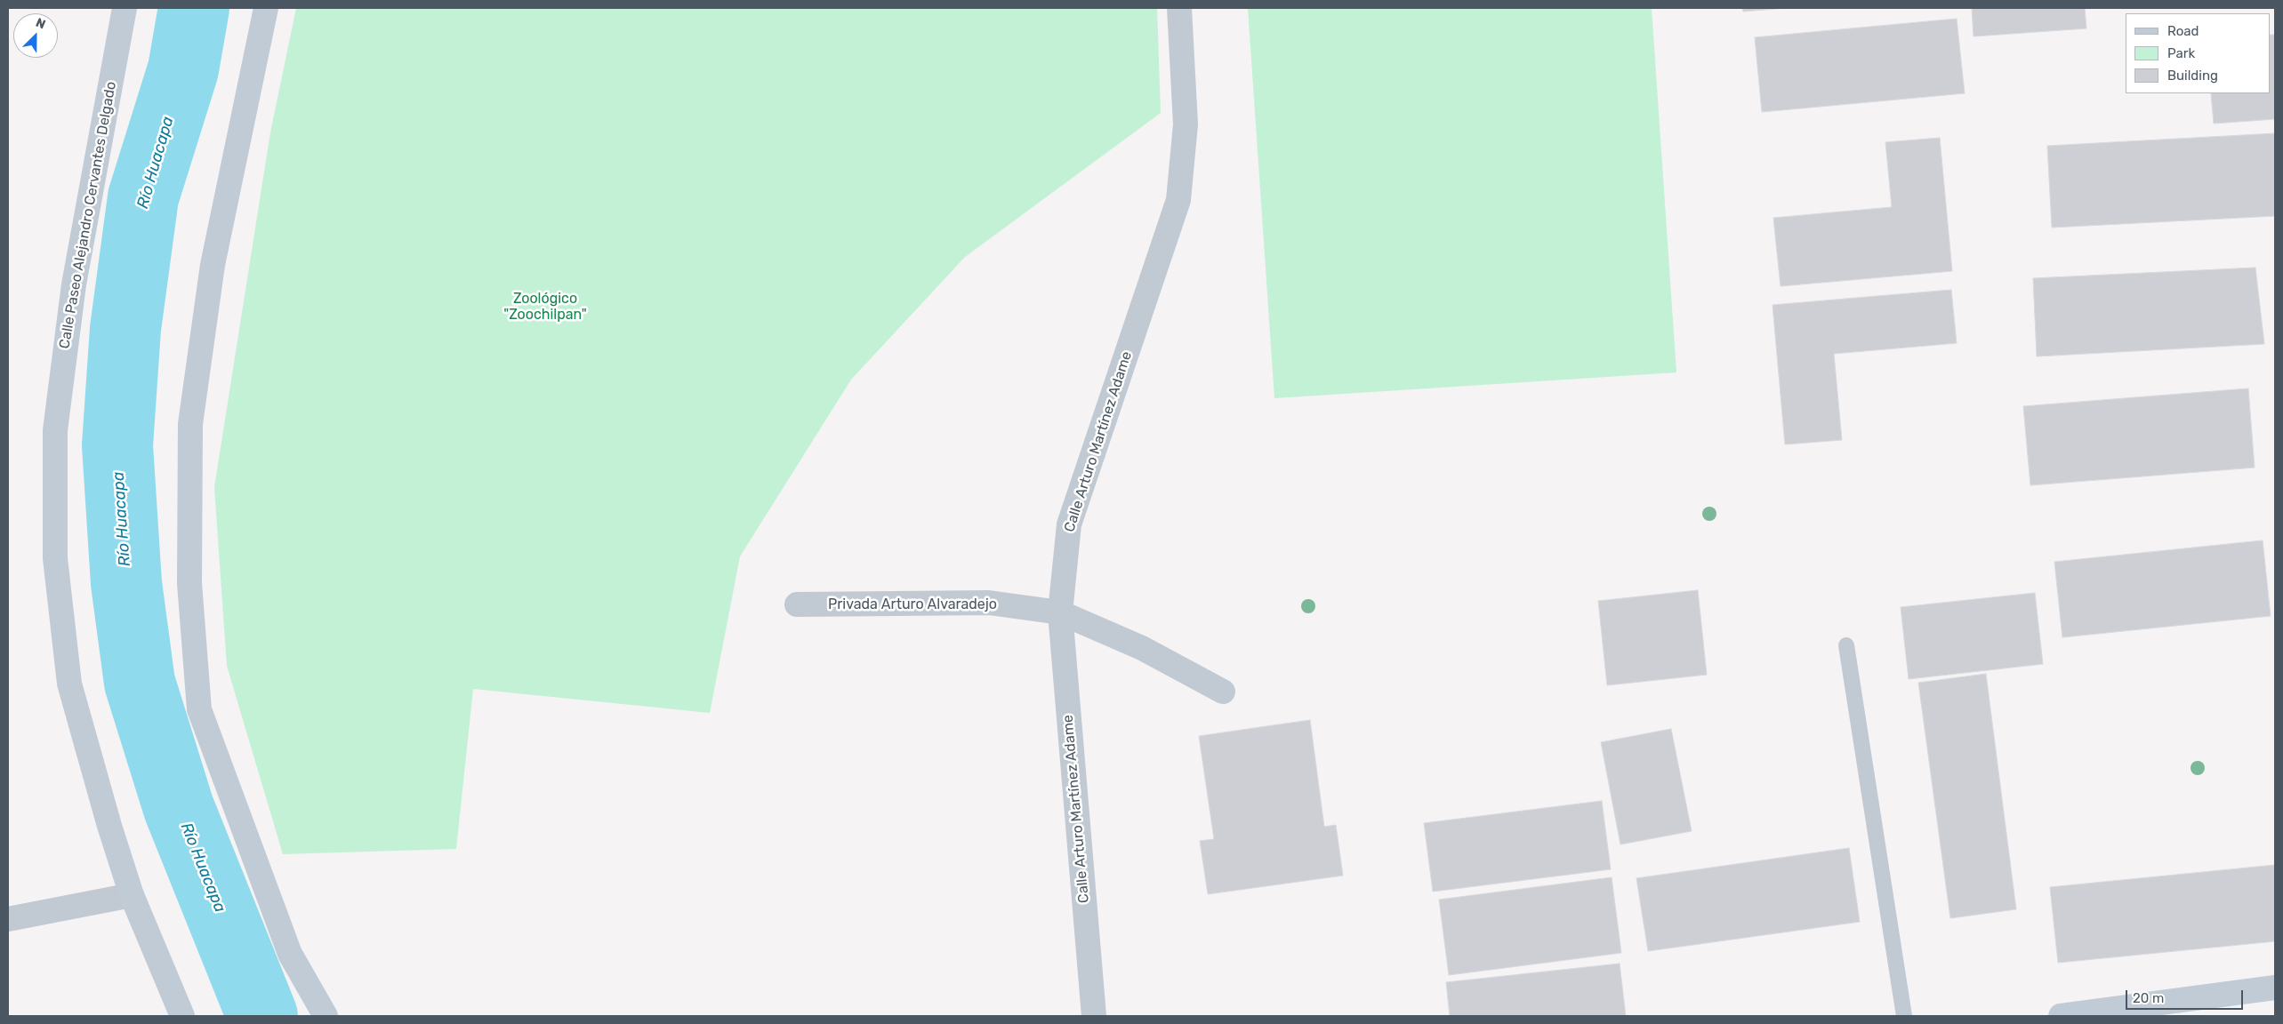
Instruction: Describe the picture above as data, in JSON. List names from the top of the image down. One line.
{"streets":{"main road":["Calle Paseo Alejandro Cervantes Delgado"],"street":["Calle Arturo Martínez Adame","Privada Arturo Alvaradejo"]},"crossings":[["Calle Arturo Martínez Adame","Privada Arturo Alvaradejo"]],"water":["Río Huacapa"],"parks":["Zoológico \"Zoochilpan\""],"legend":["Road","Park","Building"],"scale_bar":"20 m","north":"top right"}
